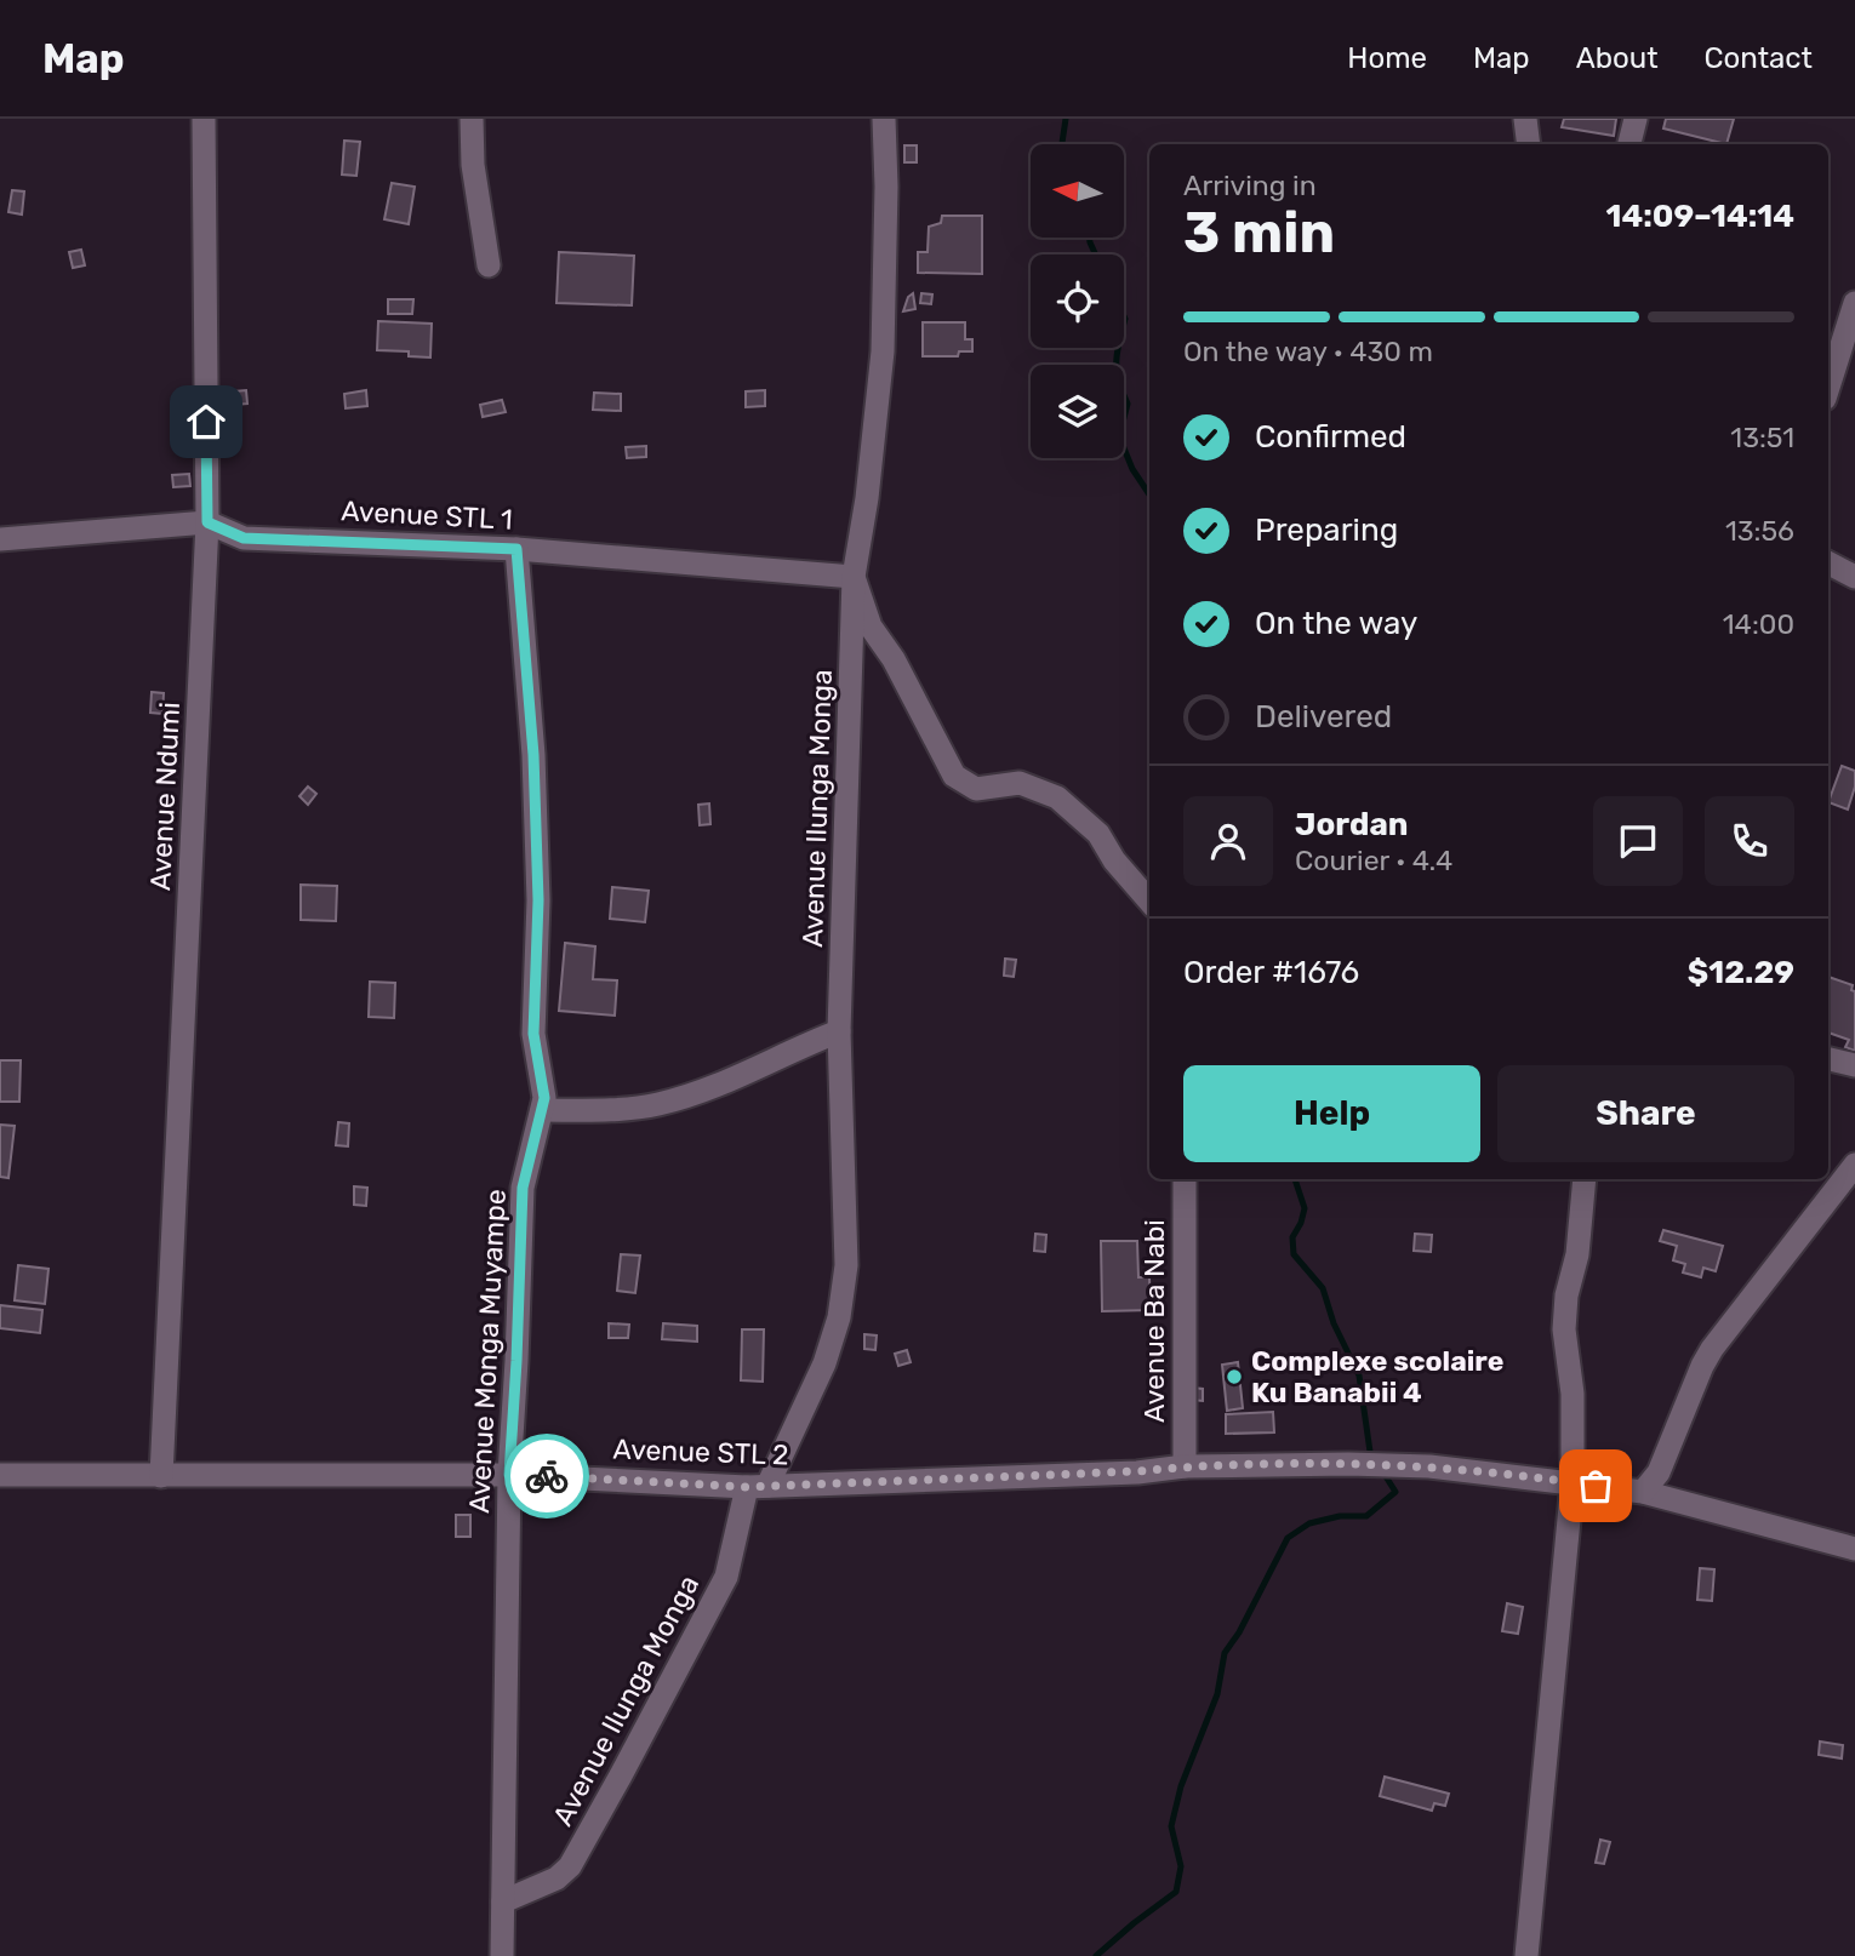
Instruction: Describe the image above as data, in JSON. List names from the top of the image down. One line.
{"streets":{"street":["Avenue STL 1","Avenue Ndumi","Avenue Ilunga Monga","Avenue Ba Nabi","Avenue Monga Muyampe","Avenue STL 2"]},"crossings":[["Avenue STL 1","Avenue Ndumi"],["Avenue STL 1","Avenue Ilunga Monga"],["Avenue STL 1","Avenue Monga Muyampe"],["Avenue Ndumi","Avenue STL 2"],["Avenue Ilunga Monga","Avenue Monga Muyampe"],["Avenue Ilunga Monga","Avenue STL 2"],["Avenue Ba Nabi","Avenue STL 2"],["Avenue Monga Muyampe","Avenue STL 2"]],"places":["Complexe scolaire Ku Banabii 4"],"north":"left","page":{"header":"Map","nav":["Home","Map","About","Contact"],"heading":["3 min","Arriving in","14:09–14:14"],"panel":["Jordan","Courier · 4.4","Order #1676","$12.29"],"bar":"On the way · 430 m","list":[["Confirmed","13:51"],["Preparing","13:56"],["On the way","14:00"],"Delivered"],"buttons":["Help","Share"]}}
